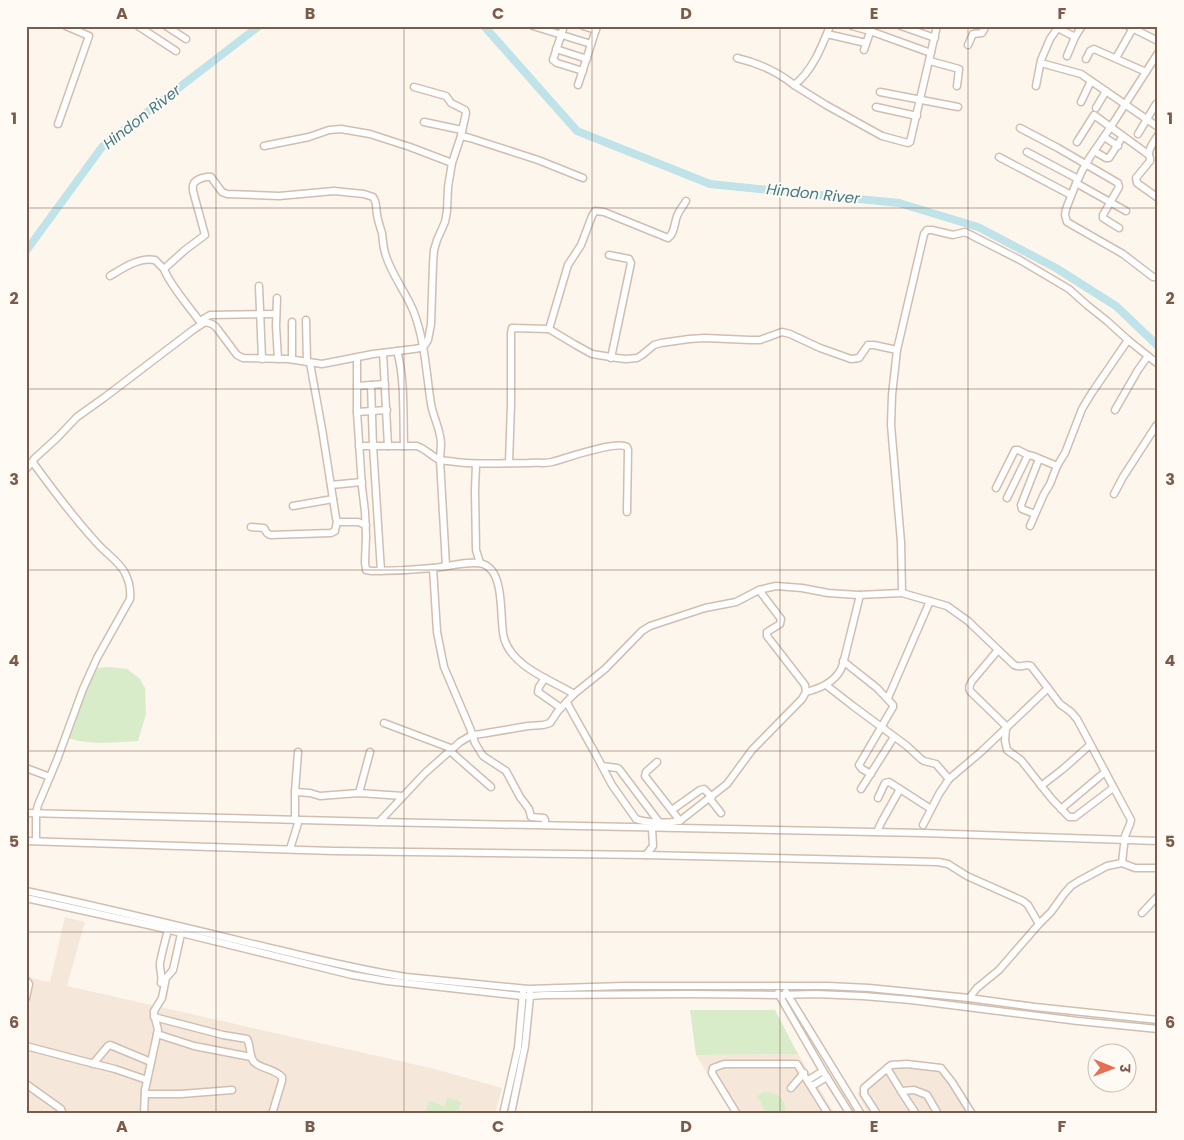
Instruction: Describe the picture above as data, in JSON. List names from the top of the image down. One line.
{"water":["Hindon River"],"north":"right","grid":{"columns":["A","B","C","D","E","F"],"rows":["1","2","3","4","5","6"]}}
